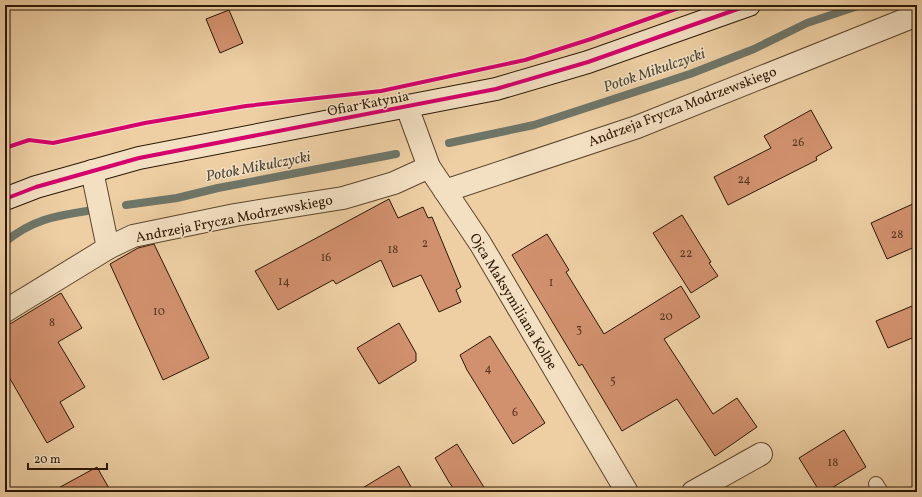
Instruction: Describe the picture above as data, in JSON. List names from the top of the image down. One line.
{"streets":{"street":["Ofiar Katynia","Andrzeja Frycza Modrzewskiego","Ojca Maksymiliana Kolbe"]},"crossings":[["Ofiar Katynia","Ojca Maksymiliana Kolbe"],["Andrzeja Frycza Modrzewskiego","Ojca Maksymiliana Kolbe"]],"water":["Potok Mikulczycki"],"house_numbers":["26","24","28","2","18","22","16","14","1","10","20","8","3","4","5","6","18"],"scale_bar":"20 m"}
